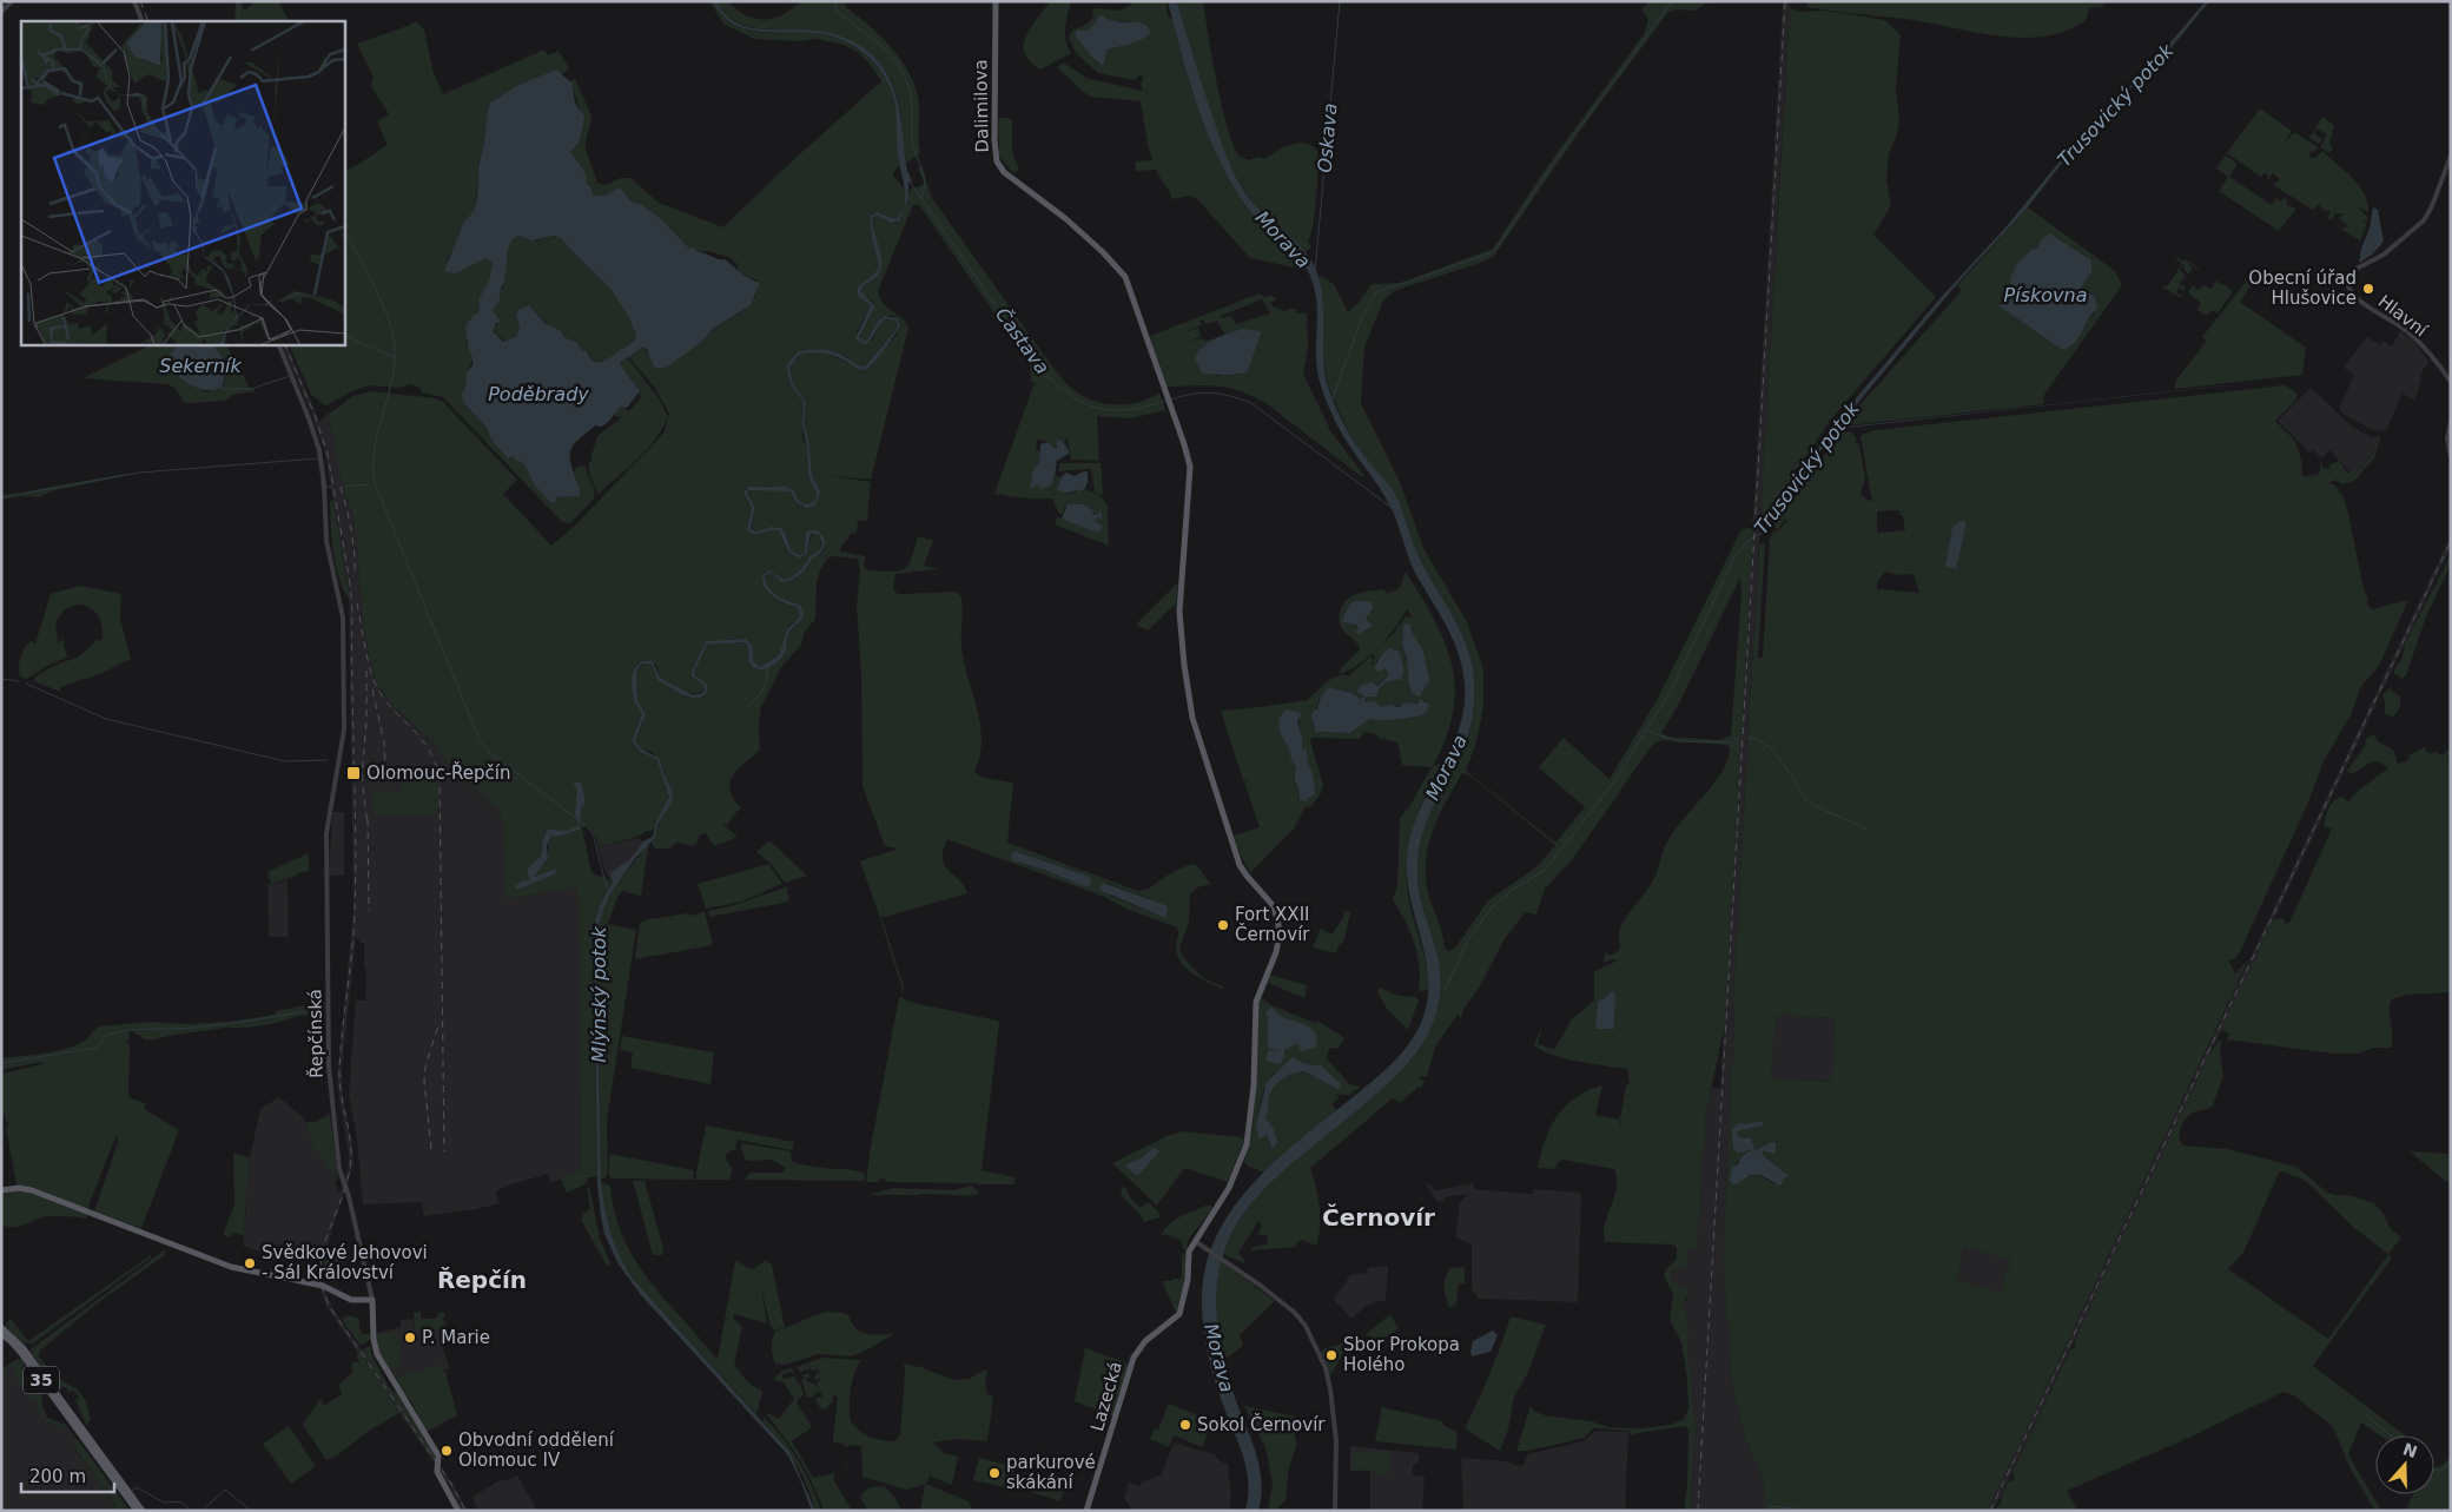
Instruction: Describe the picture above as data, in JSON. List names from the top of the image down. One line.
{"streets":{"main road":["Dalimilova","35","Lazecká"],"street":["Hlavní","Řepčínská"]},"crossings":[["Dalimilova","Lazecká"]],"districts":["Černovír","Řepčín"],"water":["Trusovický potok","Oskava","Morava","Pískovna","Častava","Sekerník","Poděbrady","Mlýnský potok"],"places":{"other":["Obecní úřad Hlušovice","Fort XXII Černovír","Svědkové Jehovovi - Sál Království","P. Marie","Sbor Prokopa Holého","Sokol Černovír","Obvodní oddělení Olomouc IV","parkurové skákání"],"transit":["Olomouc-Řepčín"]},"scale_bar":"200 m","north":"top"}
